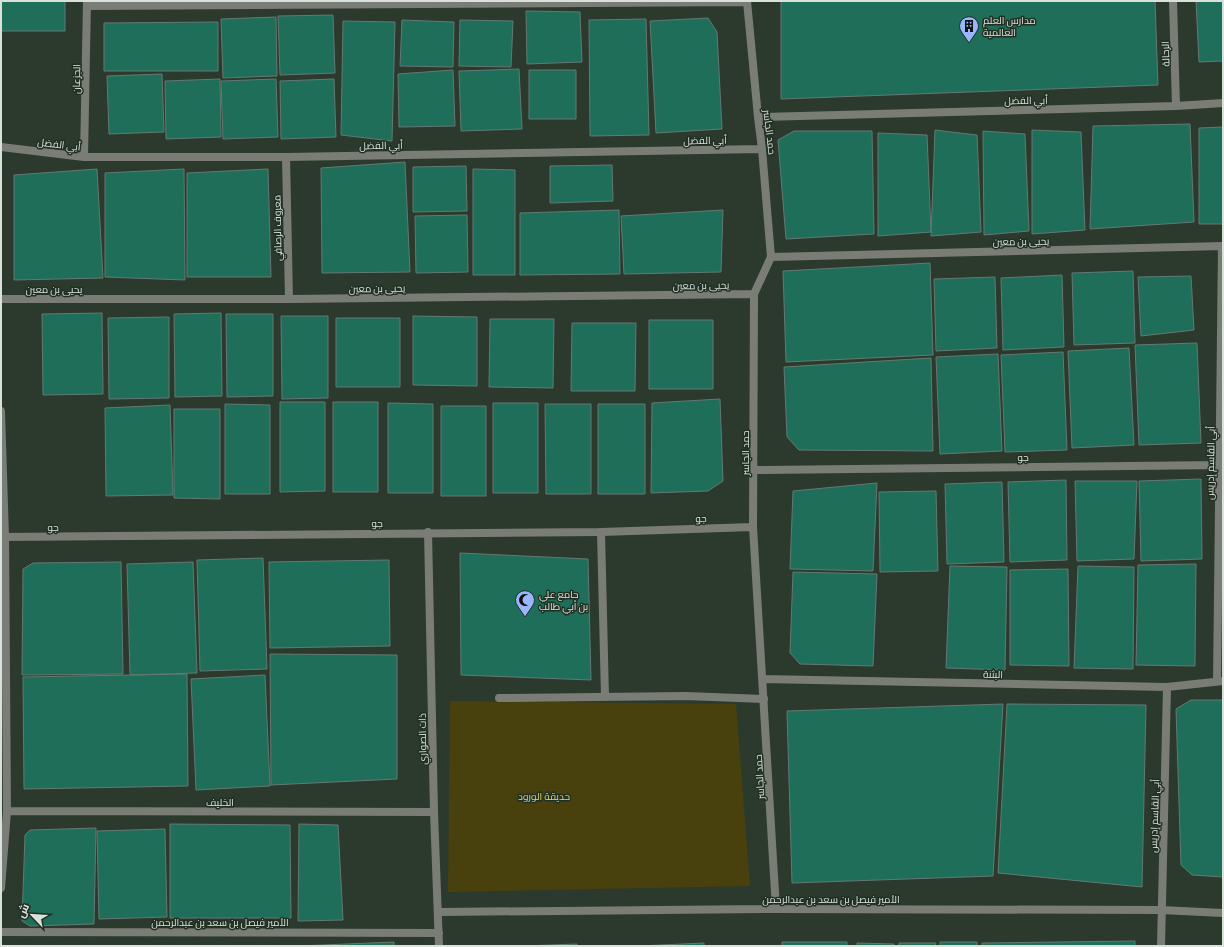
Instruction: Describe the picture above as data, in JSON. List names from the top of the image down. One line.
{"streets":{"street":["الرحالة","الجزعان","أبي الفضل","حمد الجاسر","معروف الرصافي","يحيى بن معين","جو","أبي القاسم إدريس","البثنة","ذات الصواري","الخليف","الأمير فيصل بن سعد بن عبدالرحمن"]},"crossings":[["الرحالة","أبي الفضل"],["الجزعان","أبي الفضل"],["أبي الفضل","حمد الجاسر"],["أبي الفضل","معروف الرصافي"],["حمد الجاسر","يحيى بن معين"],["حمد الجاسر","جو"],["حمد الجاسر","البثنة"],["حمد الجاسر","الأمير فيصل بن سعد بن عبدالرحمن"],["معروف الرصافي","يحيى بن معين"],["يحيى بن معين","أبي القاسم إدريس"],["جو","أبي القاسم إدريس"],["جو","ذات الصواري"],["أبي القاسم إدريس","البثنة"],["أبي القاسم إدريس","الأمير فيصل بن سعد بن عبدالرحمن"],["ذات الصواري","الخليف"],["ذات الصواري","الأمير فيصل بن سعد بن عبدالرحمن"]],"parks":["حديقة الورود"],"places":{"building":["مدارس العلم العالمية"],"mosque":["جامع علي بن أبي طالب"]},"north":"top left"}
